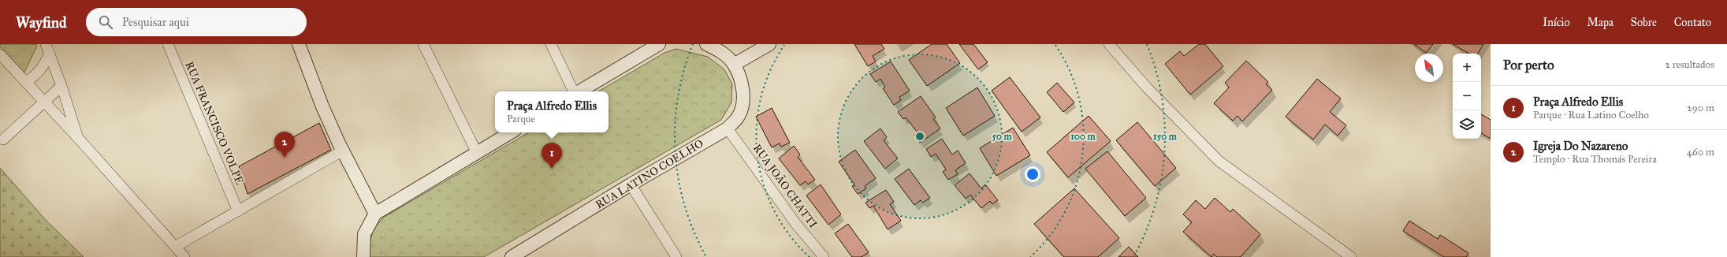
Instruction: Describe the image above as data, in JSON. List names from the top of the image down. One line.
{"streets":{"street":["RUA FRANCISCO VOLPE","RUA LATINO COELHO","RUA JOÃO CHATTI"]},"crossings":[["RUA LATINO COELHO","RUA JOÃO CHATTI"]],"north":"top left","page":{"header":"Wayfind","search":"Pesquisar aqui","nav":["Início","Mapa","Sobre","Contato"],"heading":["Por perto","2 resultados"],"map_buttons":["+","−"],"list":[{"mark":"1","name":"Praça Alfredo Ellis","note":"Parque · Rua Latino Coelho","value":"290 m"},{"mark":"2","name":"Igreja Do Nazareno","note":"Templo · Rua Thomás Pereira","value":"460 m"}],"popup":["Praça Alfredo Ellis","Parque"],"pins":["2","1"]},"rings":["50 m","100 m","150 m"]}
